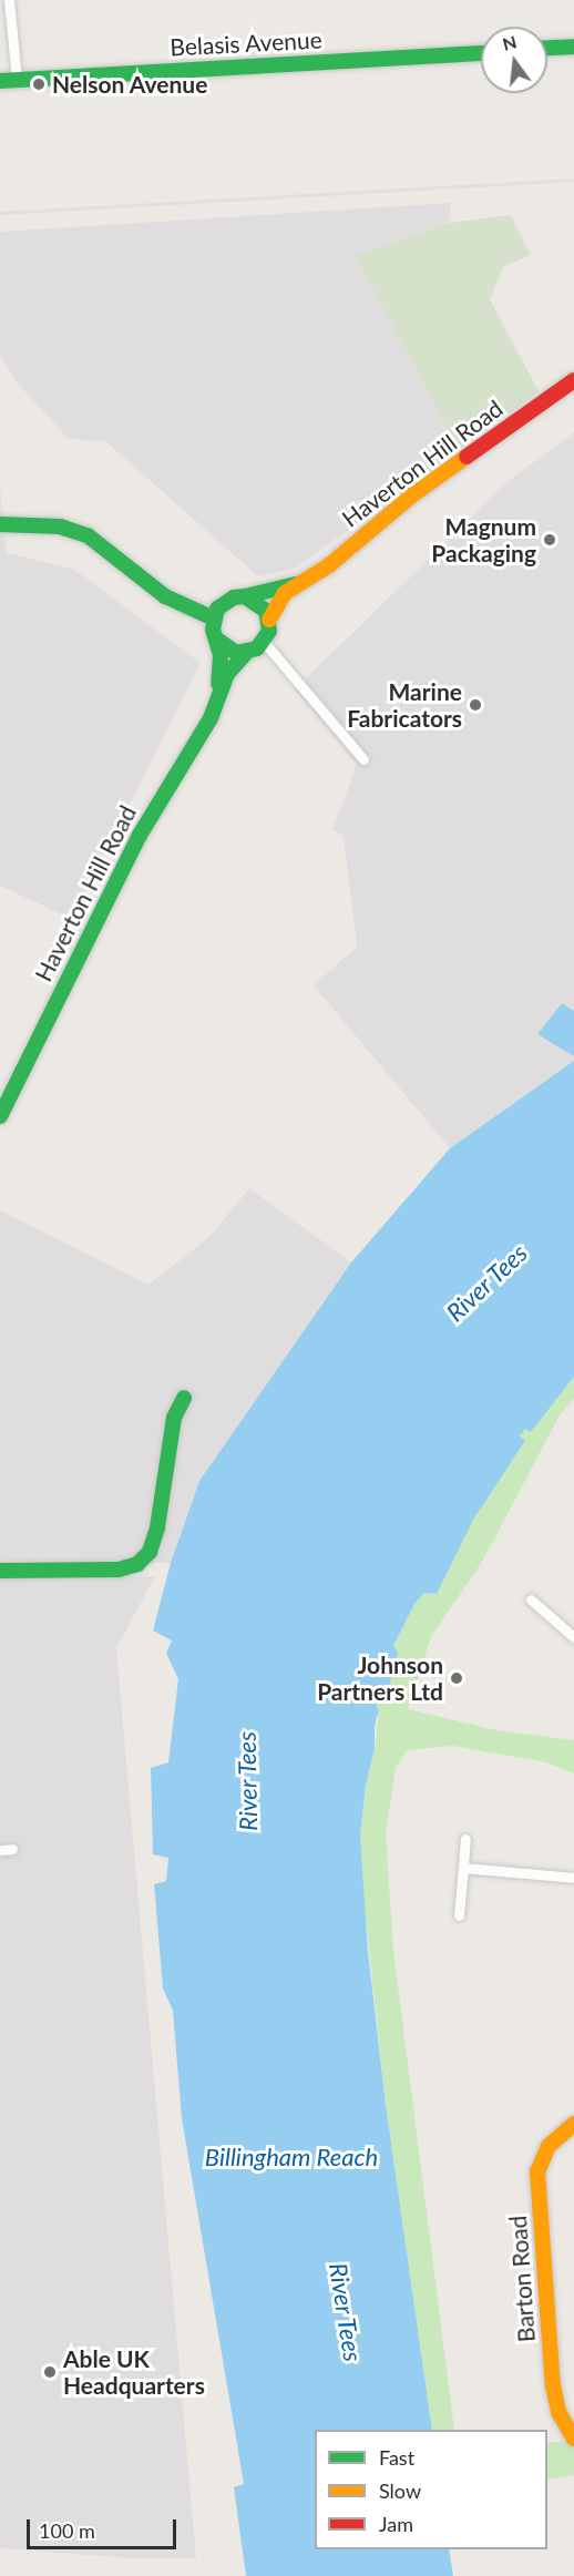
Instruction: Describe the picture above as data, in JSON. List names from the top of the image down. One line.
{"streets":{"main road":["Belasis Avenue","Haverton Hill Road","Barton Road"]},"water":["River Tees","Billingham Reach"],"places":["Nelson Avenue","Magnum Packaging","Marine Fabricators","Johnson Partners Ltd","Able UK Headquarters"],"legend":["Fast","Slow","Jam"],"scale_bar":"100 m","north":"top"}
